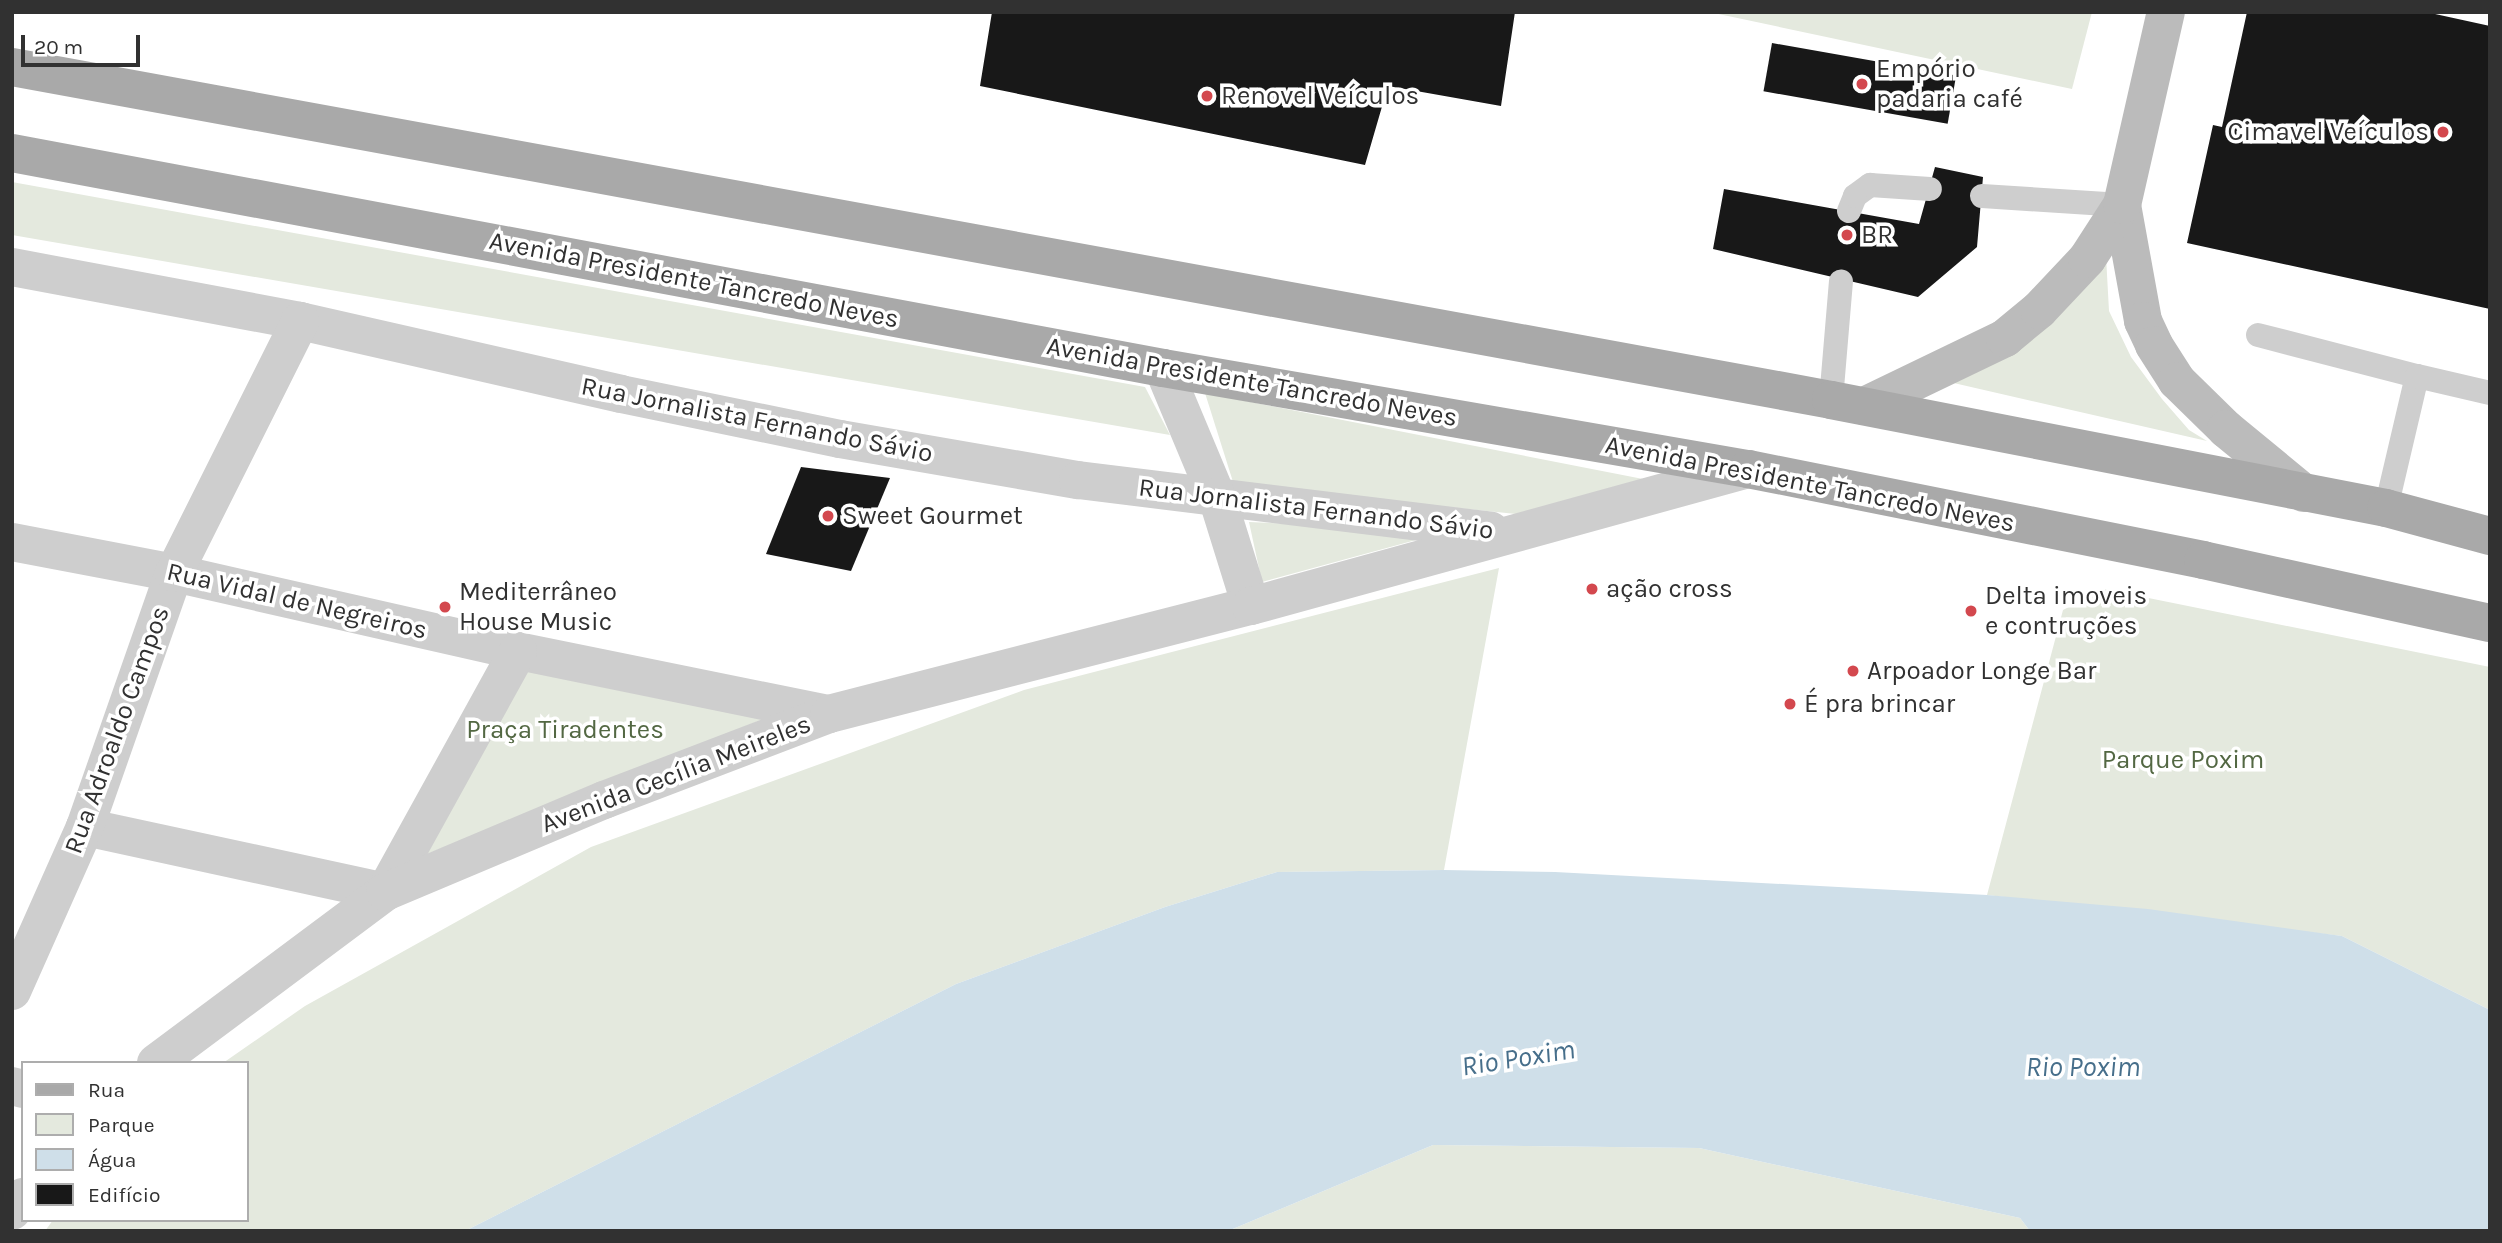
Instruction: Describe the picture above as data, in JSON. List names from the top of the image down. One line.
{"streets":{"main road":["Avenida Presidente Tancredo Neves"],"street":["Rua Jornalista Fernando Sávio","Rua Vidal de Negreiros","Rua Adroaldo Campos","Avenida Cecília Meireles"]},"crossings":[["Rua Jornalista Fernando Sávio","Rua Adroaldo Campos"],["Rua Vidal de Negreiros","Rua Adroaldo Campos"],["Rua Vidal de Negreiros","Avenida Cecília Meireles"]],"water":["Rio Poxim"],"parks":["Praça Tiradentes","Parque Poxim"],"places":["Empório padaria café","Renovel Veículos","Cimavel Veículos","BR","Sweet Gourmet","ação cross","Mediterrâneo House Music","Delta imoveis e contruções","Arpoador Longe Bar","É pra brincar"],"legend":["Rua","Parque","Água","Edifício"],"scale_bar":"20 m"}
